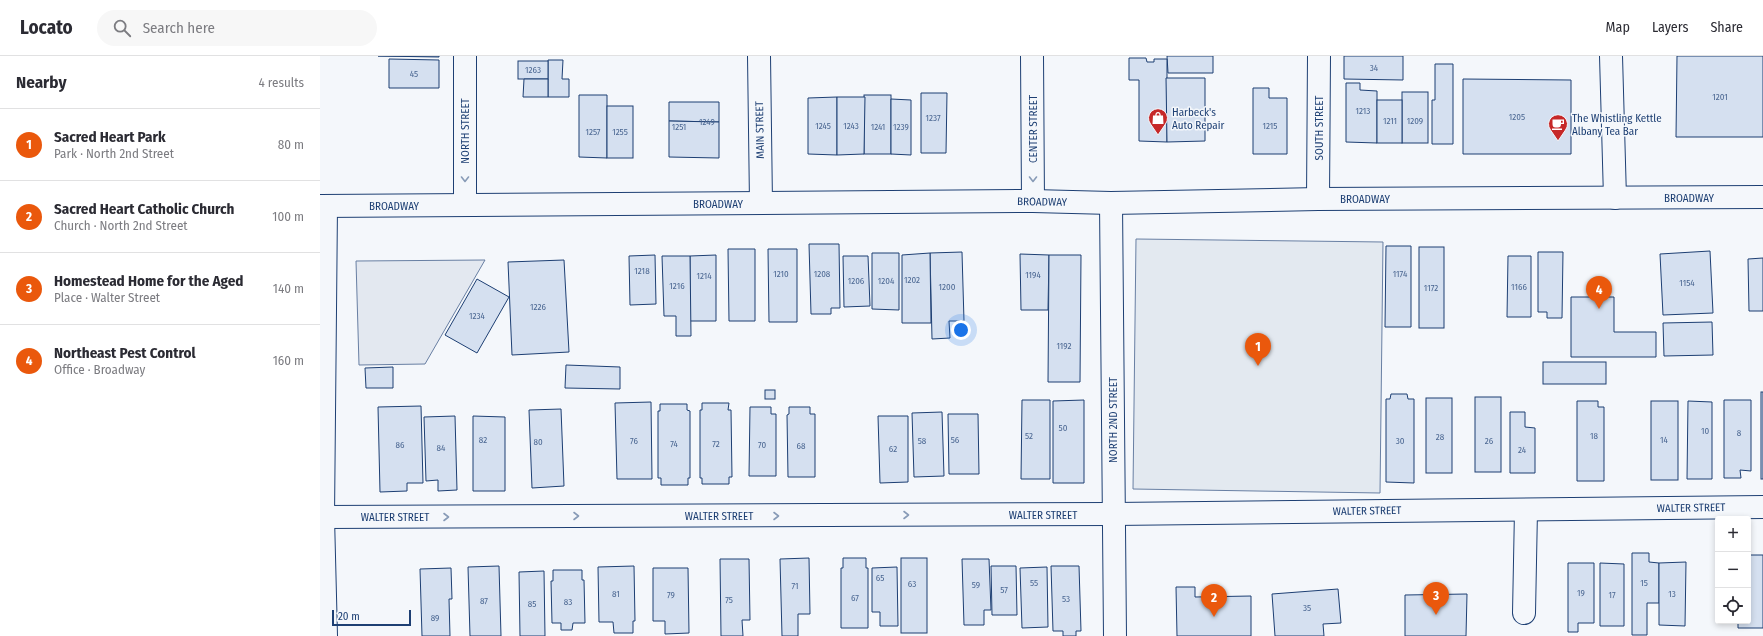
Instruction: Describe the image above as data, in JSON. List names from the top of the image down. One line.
{"streets":{"street":["SOUTH STREET","CENTER STREET","MAIN STREET","NORTH STREET","BROADWAY","NORTH 2ND STREET","WALTER STREET"]},"crossings":[["SOUTH STREET","BROADWAY"],["CENTER STREET","BROADWAY"],["MAIN STREET","BROADWAY"],["NORTH STREET","BROADWAY"],["BROADWAY","NORTH 2ND STREET"],["NORTH 2ND STREET","WALTER STREET"]],"one_way":["CENTER STREET","NORTH STREET","WALTER STREET"],"places":{"shop":["Harbeck's Auto Repair"],"cafe":["The Whistling Kettle Albany Tea Bar"]},"house_numbers":["34","1263","45","1201","1213","1205","1237","1211","1209","1249","1245","1243","1215","1251","1241","1239","1257","1255","1218","1210","1208","1174","1194","1214","1202","1206","1204","1154","1216","1200","1166","1172","1226","1234","1192","50","10","8","52","18","28","82","56","14","76","58","30","26","80","74","72","86","70","68","84","62","24","65","55","15","63","59","71","57","19","81","13","79","17","67","53","75","87","83","85","35","89"],"scale_bar":"20 m","page":{"header":"Locato","search":"Search here","nav":["Map","Layers","Share"],"heading":["Nearby","4 results"],"list":[{"mark":"1","name":"Sacred Heart Park","note":"Park · North 2nd Street","value":"80 m"},{"mark":"2","name":"Sacred Heart Catholic Church","note":"Church · North 2nd Street","value":"100 m"},{"mark":"3","name":"Homestead Home for the Aged","note":"Place · Walter Street","value":"140 m"},{"mark":"4","name":"Northeast Pest Control","note":"Office · Broadway","value":"160 m"}],"pins":["4","1","3","2"],"map_buttons":["+","−"],"scale":"20 m"}}
